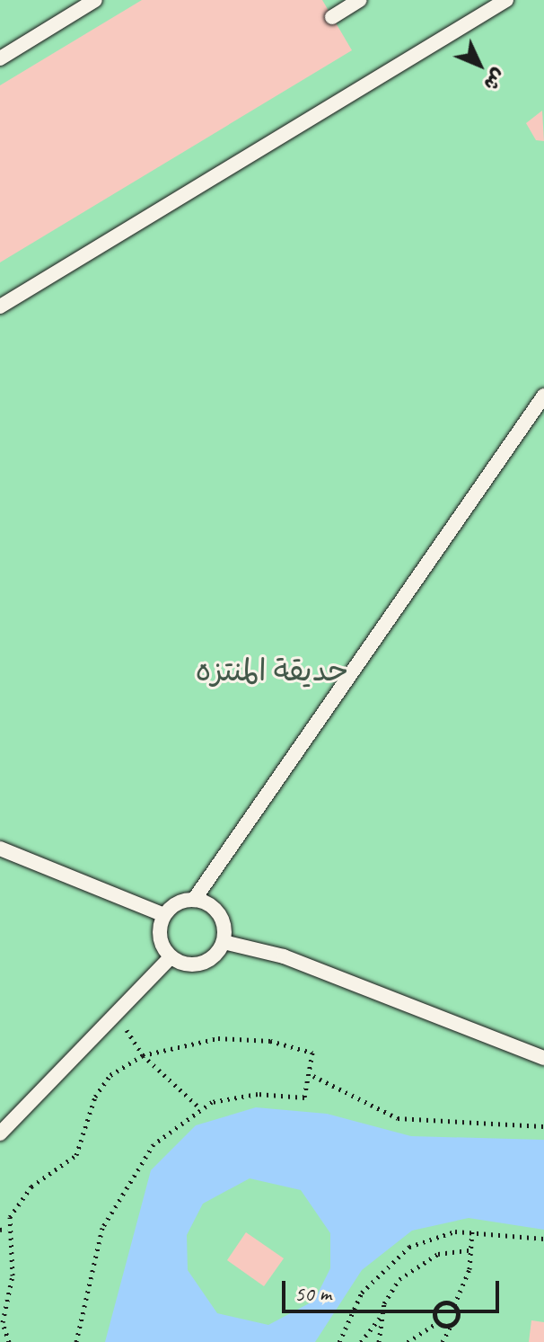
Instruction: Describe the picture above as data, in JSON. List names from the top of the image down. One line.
{"parks":["حديقة المنتزه"],"scale_bar":"50 m","north":"bottom right"}
